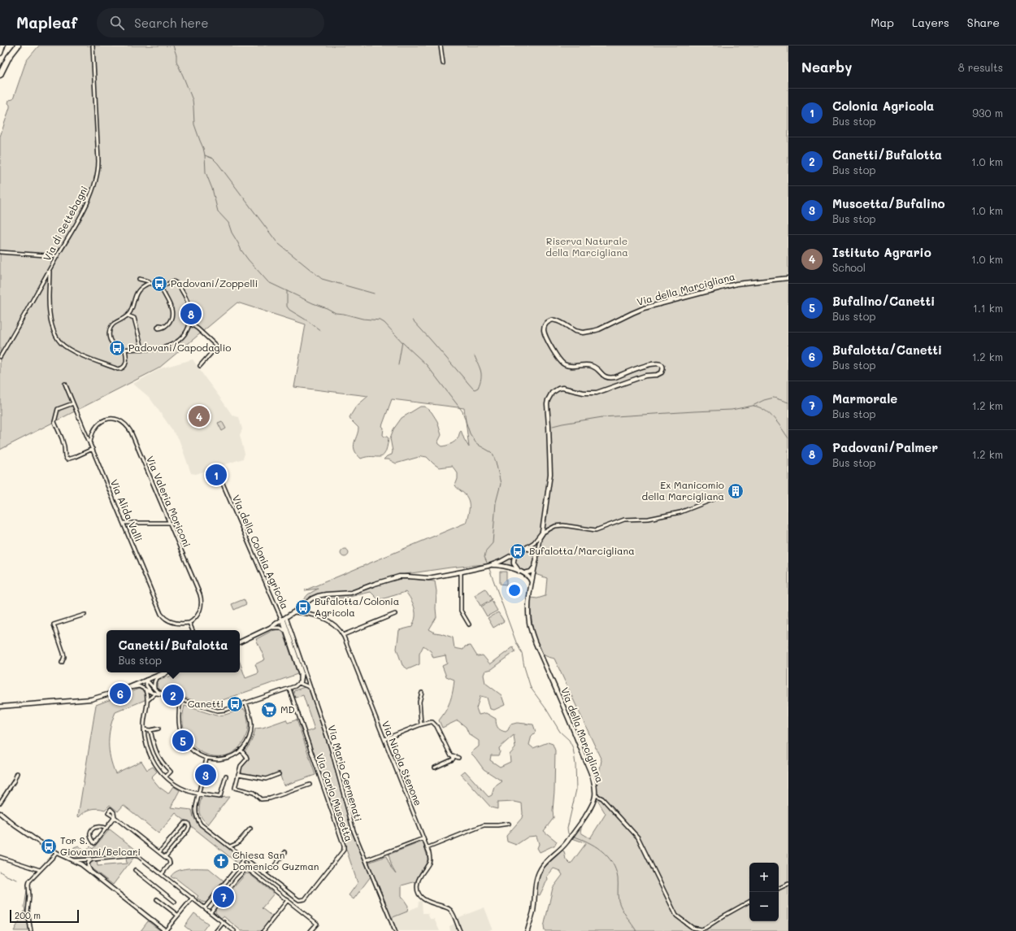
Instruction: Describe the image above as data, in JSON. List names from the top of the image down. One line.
{"streets":{"street":["Via di Settebagni","Via della Marcigliana","Via Valeria Moriconi","Via Alida Valli","Via della Colonia Agricola","Via Nicola Stenone","Via Mario Cermenati","Via Carlo Muscetta"]},"crossings":[["Via Valeria Moriconi","Via Alida Valli"],["Via della Colonia Agricola","Via Mario Cermenati"]],"parks":["Riserva Naturale della Marcigliana"],"places":{"bus stop":["Padovani/Zoppelli","Padovani/Capodaglio","Bufalotta/Marcigliana","Bufalotta/Colonia Agricola","Canetti","Tor S. Giovanni/Belcari"],"building":["Ex Manicomio della Marcigliana"],"supermarket":["MD"],"church":["Chiesa San Domenico Guzman"]},"scale_bar":"200 m","page":{"header":"Mapleaf","search":"Search here","nav":["Map","Layers","Share"],"heading":["Nearby","8 results"],"list":[{"mark":"1","name":"Colonia Agricola","note":"Bus stop","value":"930 m"},{"mark":"2","name":"Canetti/Bufalotta","note":"Bus stop","value":"1.0 km"},{"mark":"3","name":"Muscetta/Bufalino","note":"Bus stop","value":"1.0 km"},{"mark":"4","name":"Istituto Agrario","note":"School","value":"1.0 km"},{"mark":"5","name":"Bufalino/Canetti","note":"Bus stop","value":"1.1 km"},{"mark":"6","name":"Bufalotta/Canetti","note":"Bus stop","value":"1.2 km"},{"mark":"7","name":"Marmorale","note":"Bus stop","value":"1.2 km"},{"mark":"8","name":"Padovani/Palmer","note":"Bus stop","value":"1.2 km"}],"pins":["8","4","1","6","2","5","3","7"],"popup":["Canetti/Bufalotta","Bus stop"],"map_buttons":["+","−"],"scale":"200 m"}}
